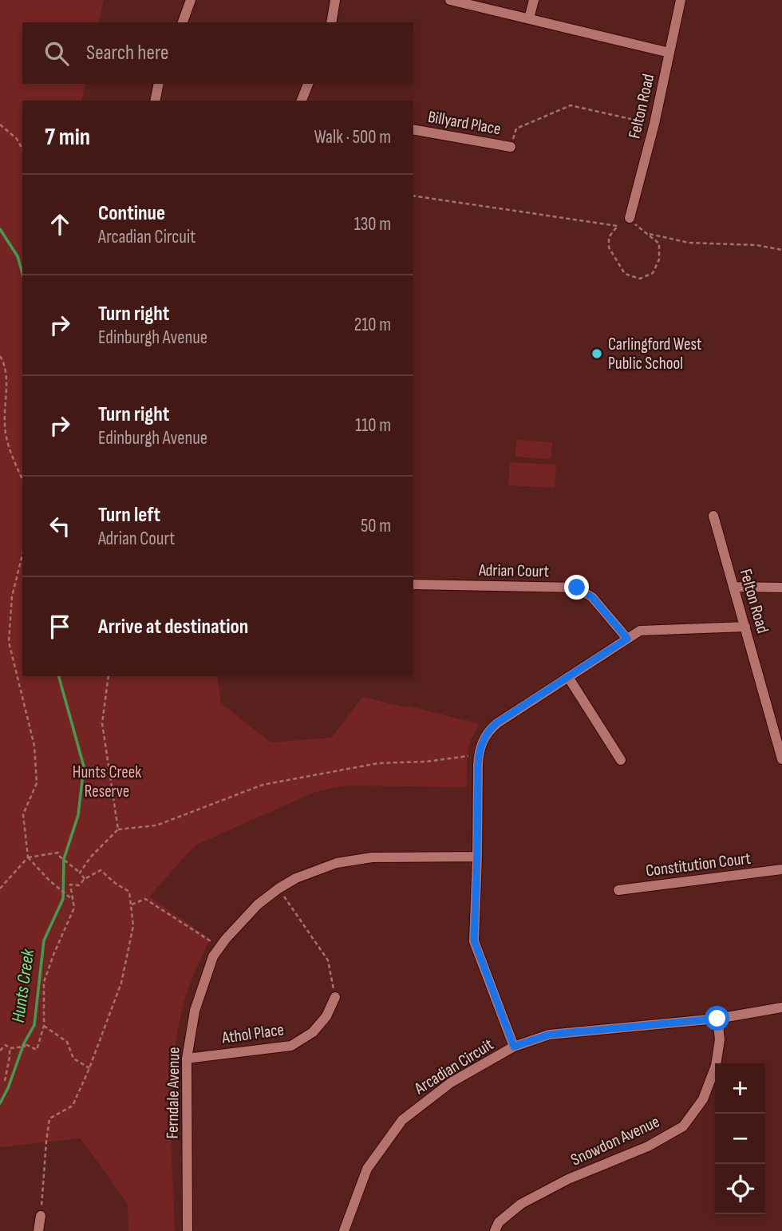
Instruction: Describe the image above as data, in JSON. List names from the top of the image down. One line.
{"streets":{"street":["Felton Road","Billyard Place","Adrian Court","Constitution Court","Athol Place","Arcadian Circuit","Ferndale Avenue","Snowdon Avenue"]},"crossings":[["Athol Place","Ferndale Avenue"],["Arcadian Circuit","Snowdon Avenue"]],"water":["Hunts Creek"],"parks":["Hunts Creek Reserve"],"places":["Carlingford West Public School"],"page":{"search":"Search here","heading":["7 min","Walk · 500 m"],"list":[["Continue","Arcadian Circuit","130 m"],["Turn right","Edinburgh Avenue","210 m"],["Turn right","Edinburgh Avenue","110 m"],["Turn left","Adrian Court","50 m"],"Arrive at destination"],"map_buttons":["+","−"]}}
